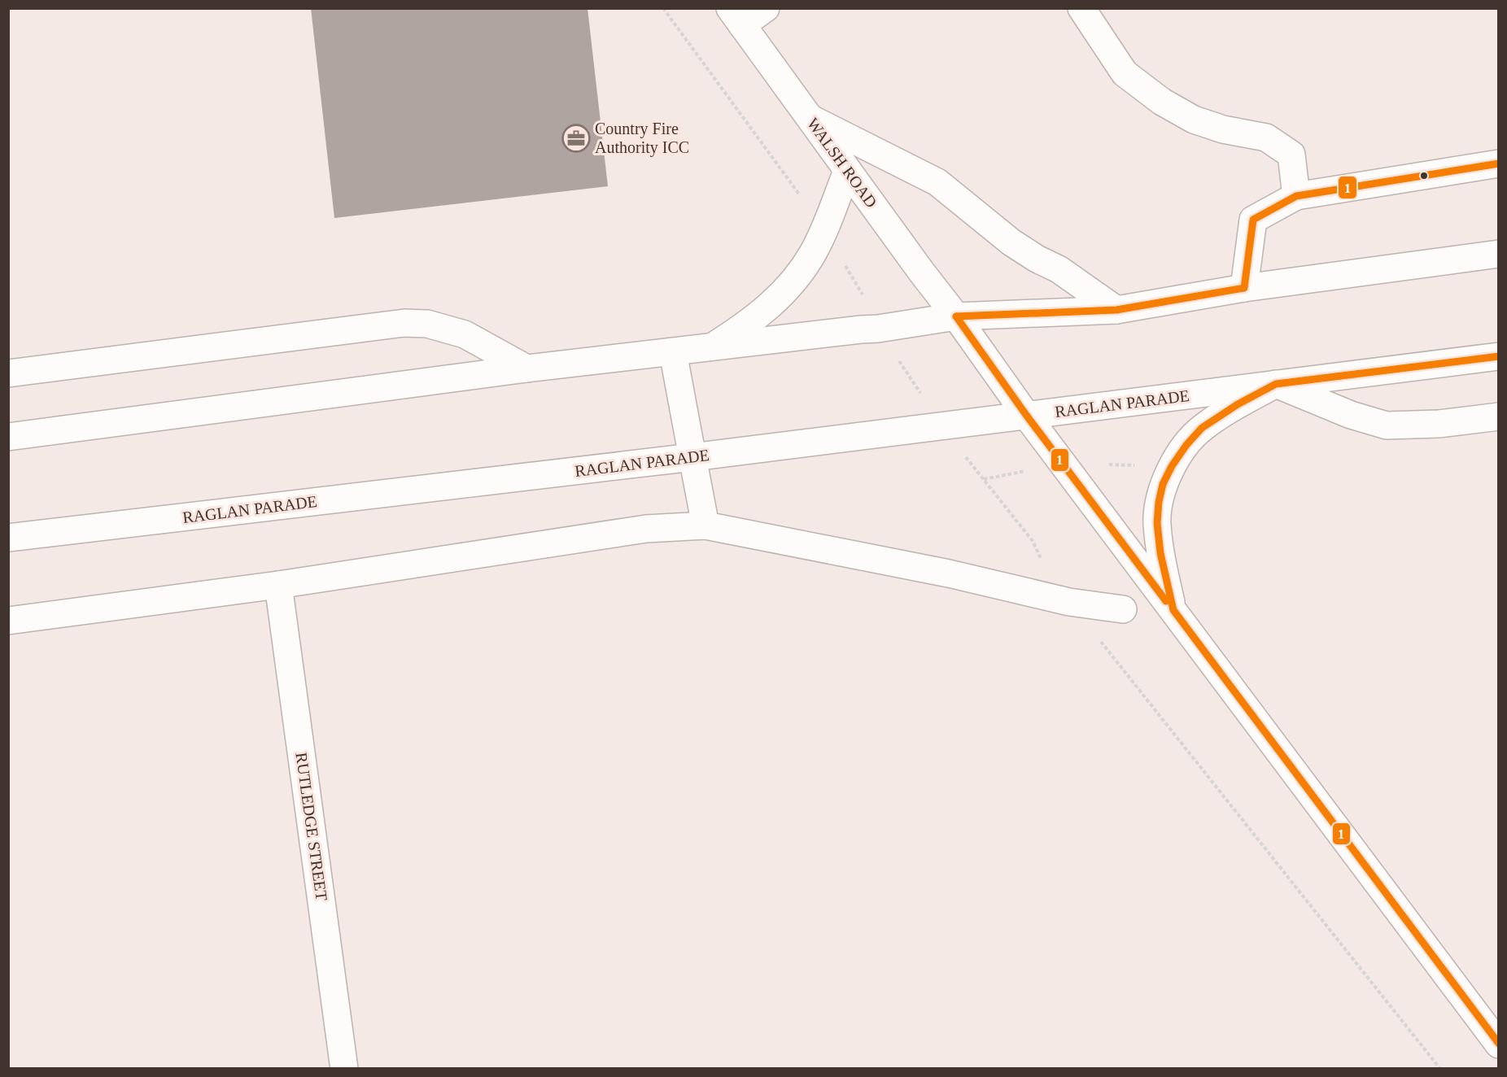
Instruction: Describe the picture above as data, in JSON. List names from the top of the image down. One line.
{"streets":{"main road":["WALSH ROAD","RAGLAN PARADE","RUTLEDGE STREET"]},"crossings":[["WALSH ROAD","RAGLAN PARADE"]],"places":{"office":["Country Fire Authority ICC"]},"lines":["transit line 1"]}
